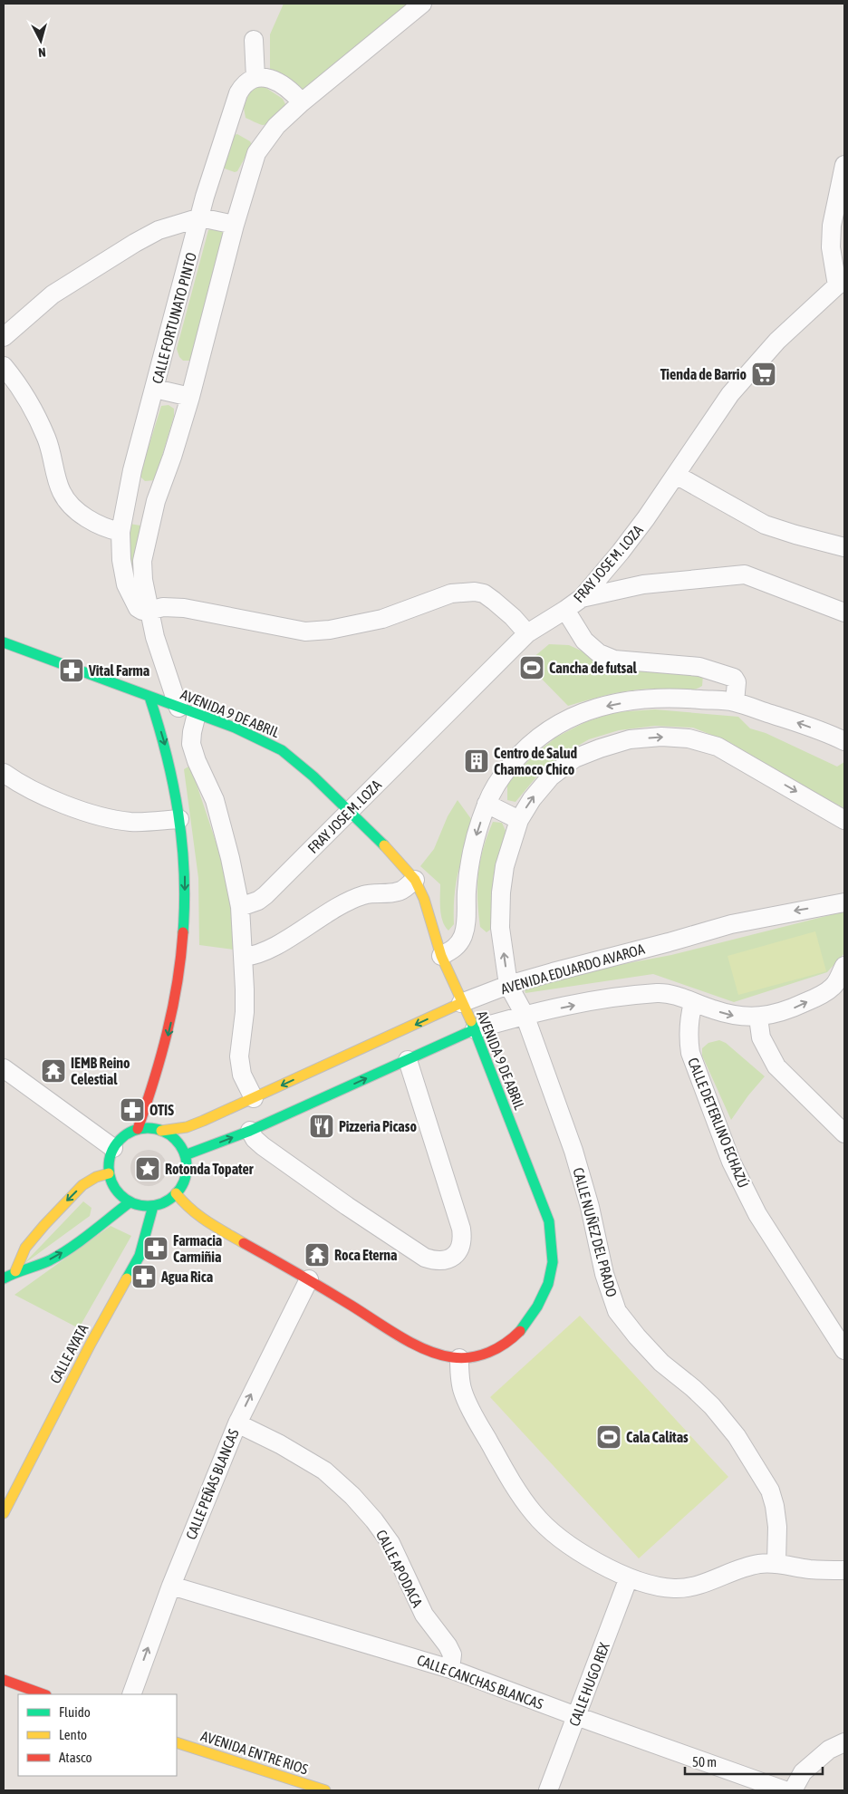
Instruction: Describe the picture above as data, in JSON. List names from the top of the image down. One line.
{"streets":{"main road":["AVENIDA 9 DE ABRIL","AVENIDA EDUARDO AVAROA","CALLE AYATA","AVENIDA ENTRE RIOS"],"street":["CALLE FORTUNATO PINTO","FRAY JOSE M. LOZA","CALLE DETERLINO ECHAZÚ","CALLE NUÑEZ DEL PRADO","CALLE PEÑAS BLANCAS","CALLE APODACA","CALLE CANCHAS BLANCAS","CALLE HUGO REX"]},"crossings":[["FRAY JOSE M. LOZA","AVENIDA 9 DE ABRIL"],["AVENIDA 9 DE ABRIL","AVENIDA EDUARDO AVAROA"],["AVENIDA 9 DE ABRIL","CALLE AYATA"],["AVENIDA 9 DE ABRIL","CALLE PEÑAS BLANCAS"],["AVENIDA EDUARDO AVAROA","CALLE NUÑEZ DEL PRADO"],["AVENIDA EDUARDO AVAROA","CALLE AYATA"],["CALLE PEÑAS BLANCAS","CALLE APODACA"],["CALLE PEÑAS BLANCAS","CALLE CANCHAS BLANCAS"],["CALLE APODACA","CALLE CANCHAS BLANCAS"],["CALLE CANCHAS BLANCAS","CALLE HUGO REX"]],"one_way":["CALLE PEÑAS BLANCAS"],"places":{"supermarket":["Tienda de Barrio"],"sports":["Cancha de futsal","Cala Calitas"],"pharmacy":["Vital Farma","OTIS","Farmacia Carmiñia","Agua Rica"],"building":["Centro de Salud Chamoco Chico"],"temple":["IEMB Reino Celestial","Roca Eterna"],"restaurant":["Pizzeria Picaso"],"place":["Rotonda Topater"]},"legend":["Fluido","Lento","Atasco"],"scale_bar":"50 m","north":"bottom"}
